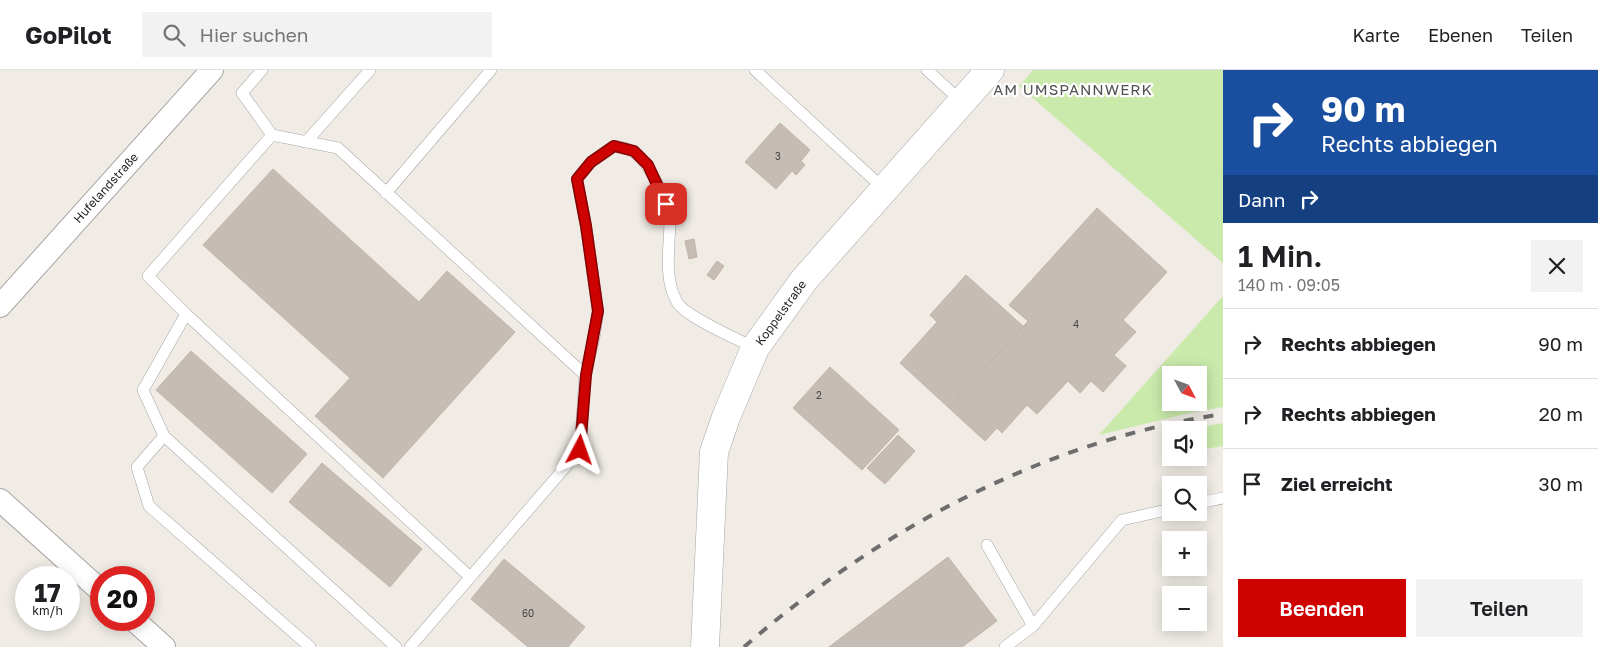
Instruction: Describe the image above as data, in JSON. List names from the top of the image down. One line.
{"streets":{"street":["Hufelandstraße","Koppelstraße"]},"districts":["AM UMSPANNWERK"],"house_numbers":["3","4","2","60"],"north":"bottom right","page":{"header":"GoPilot","search":"Hier suchen","nav":["Karte","Ebenen","Teilen"],"turn":["90 m","Rechts abbiegen"],"then":"Dann","heading":["1 Min.","140 m · 09:05"],"list":[{"name":"Rechts abbiegen","value":"90 m"},{"name":"Rechts abbiegen","value":"20 m"},{"name":"Ziel erreicht","value":"30 m"}],"map_buttons":["+","−"],"speed":"17 km/h","limit":"20","buttons":["Beenden","Teilen"]}}
